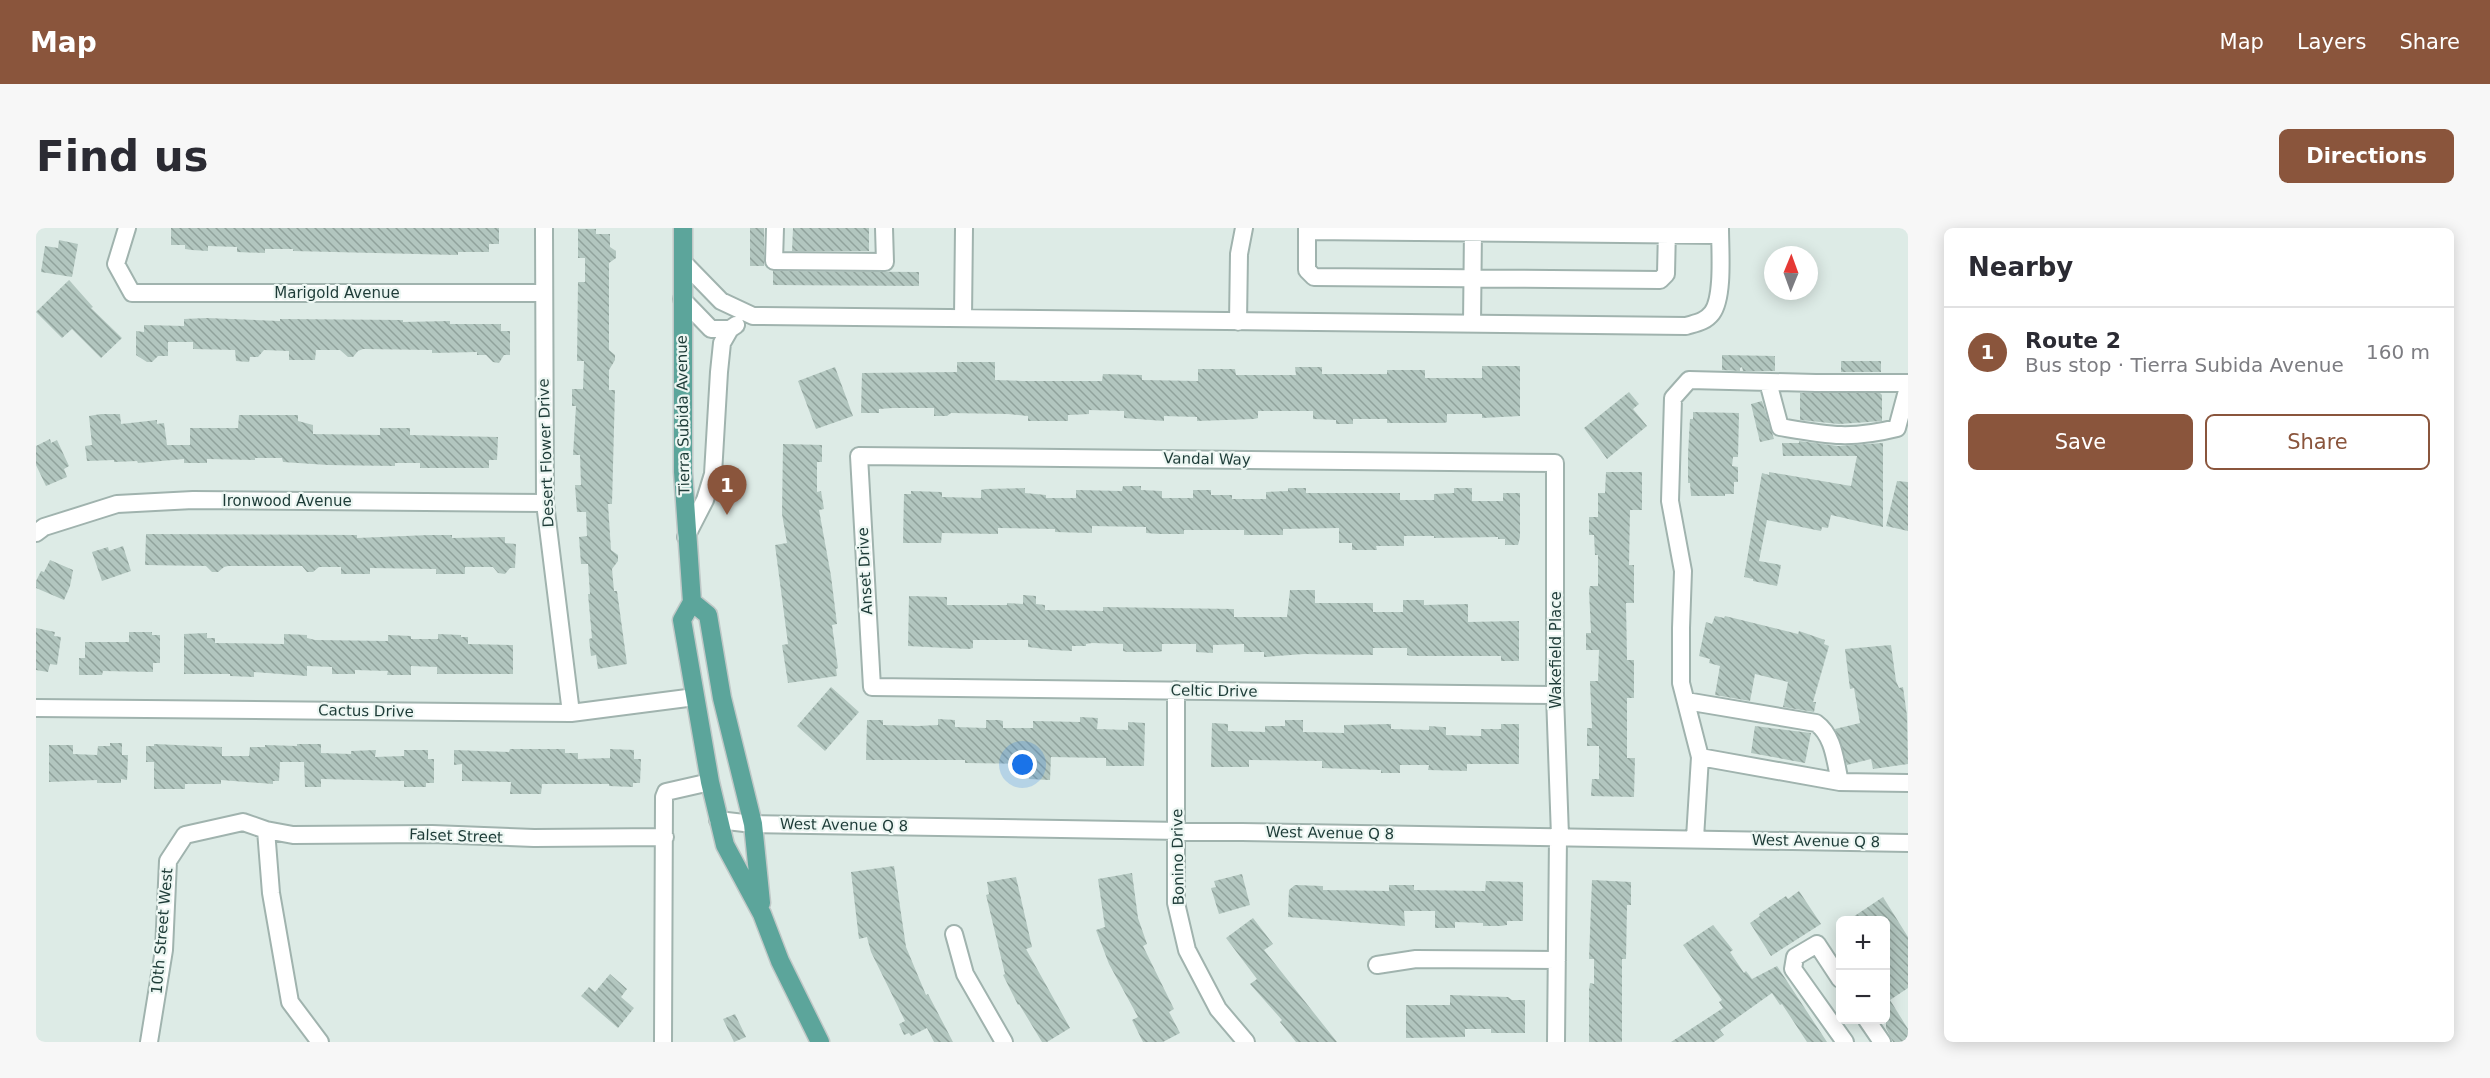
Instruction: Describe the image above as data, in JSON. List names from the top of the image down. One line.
{"streets":{"main road":["Tierra Subida Avenue"],"street":["Marigold Avenue","Desert Flower Drive","Vandal Way","Ironwood Avenue","Anset Drive","Wakefield Place","Celtic Drive","Cactus Drive","West Avenue Q 8","Falset Street","Bonino Drive","10th Street West"]},"crossings":[["Marigold Avenue","Desert Flower Drive"],["Tierra Subida Avenue","Cactus Drive"],["Tierra Subida Avenue","West Avenue Q 8"],["Desert Flower Drive","Ironwood Avenue"],["Desert Flower Drive","Cactus Drive"],["Vandal Way","Anset Drive"],["Vandal Way","Wakefield Place"],["Anset Drive","Celtic Drive"],["Wakefield Place","Celtic Drive"],["Wakefield Place","West Avenue Q 8"],["Celtic Drive","Bonino Drive"],["West Avenue Q 8","Bonino Drive"],["Falset Street","10th Street West"]],"north":"top","page":{"header":"Map","nav":["Map","Layers","Share"],"buttons":["Directions",["Save","Share"]],"title":"Find us","heading":"Nearby","list":[{"mark":"1","name":"Route 2","note":"Bus stop · Tierra Subida Avenue","value":"160 m"}],"pins":"1","map_buttons":["+","−"]}}
